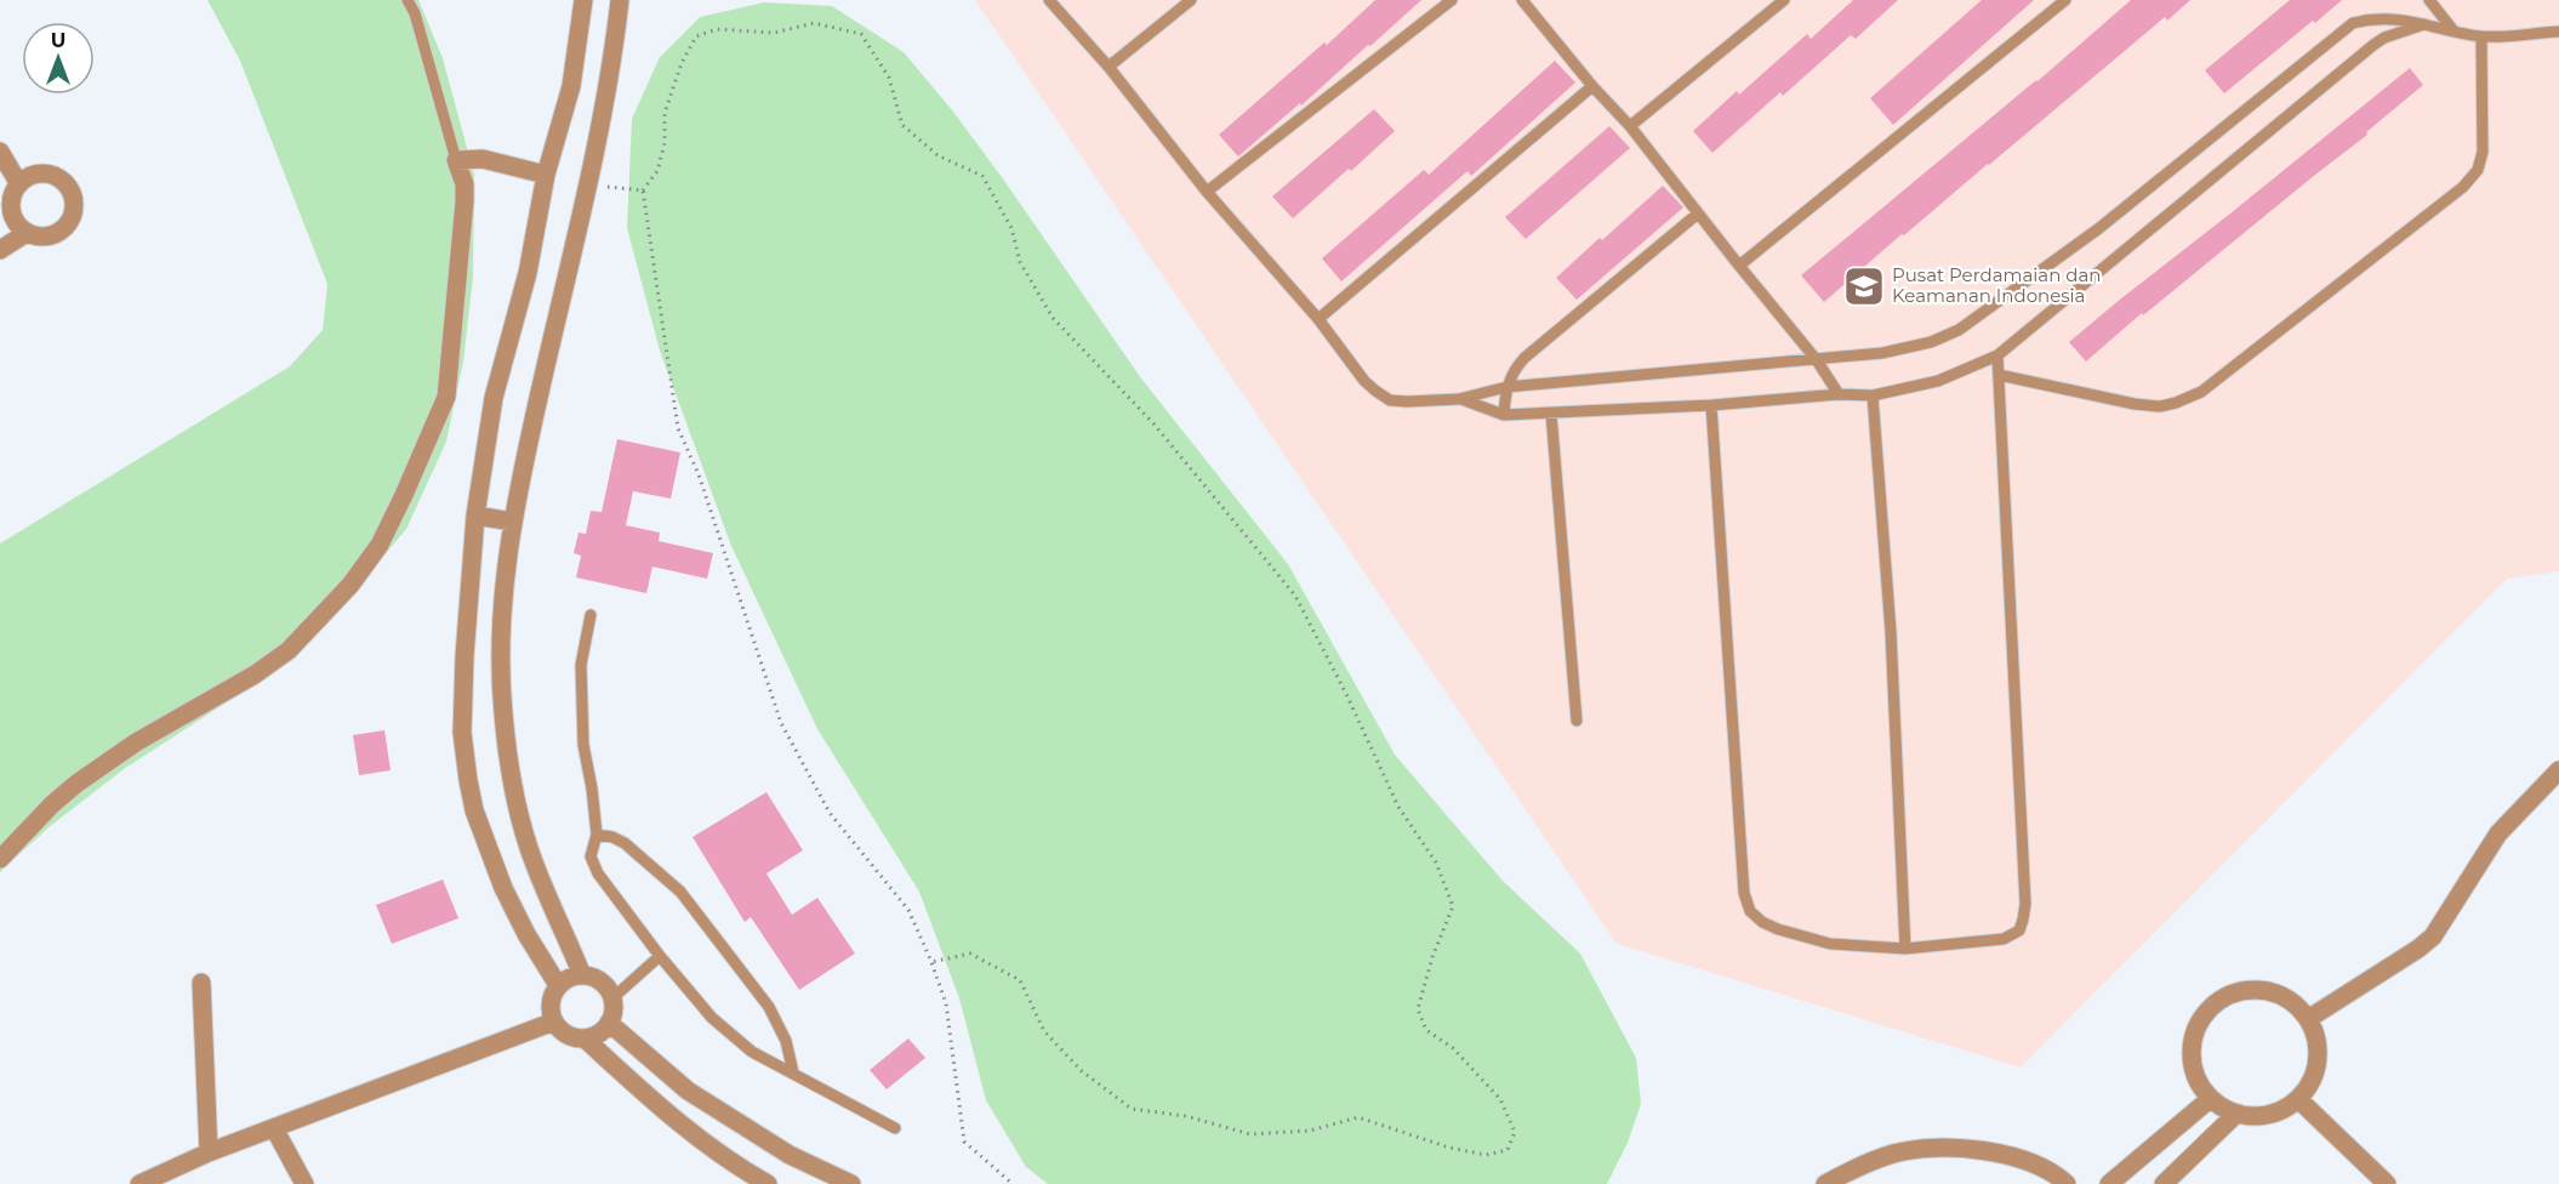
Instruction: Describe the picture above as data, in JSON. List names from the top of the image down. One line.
{"places":{"school or university":["Pusat Perdamaian dan Keamanan Indonesia"]},"north":"top"}
